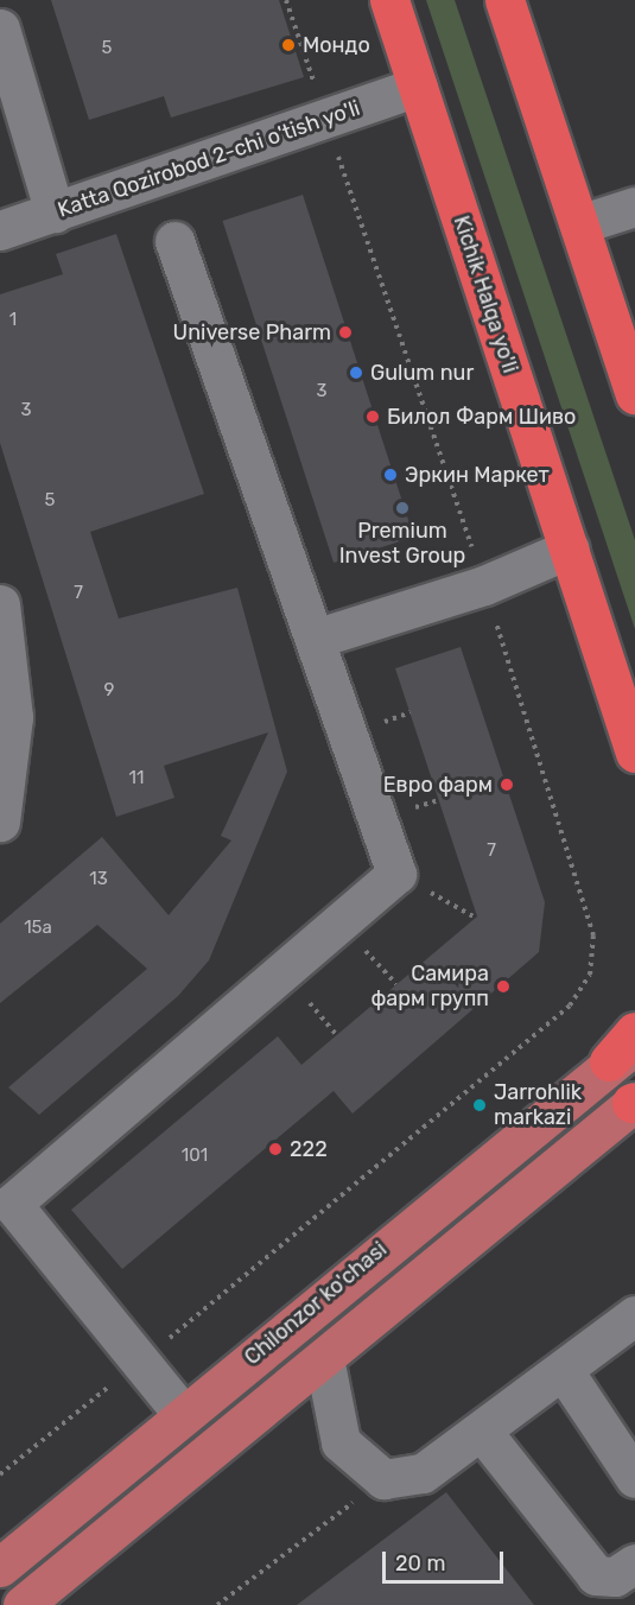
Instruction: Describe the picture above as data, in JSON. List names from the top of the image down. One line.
{"streets":{"highway":["Kichik Halqa yo'li"],"main road":["Chilonzor ko'chasi"],"street":["Katta Qozirobod 2-chi o'tish yo'li"]},"crossings":[["Katta Qozirobod 2-chi o'tish yo'li","Kichik Halqa yo'li"]],"places":["Мондо","Universe Pharm","Gulum nur","Билол Фарм Шиво","Эркин Маркет","Premium Invest Group","Евро фарм","Самира фарм групп","Jarrohlik markazi","222"],"house_numbers":["5","1","3","3","5","7","9","11","7","13","15a","101"],"scale_bar":"20 m"}
